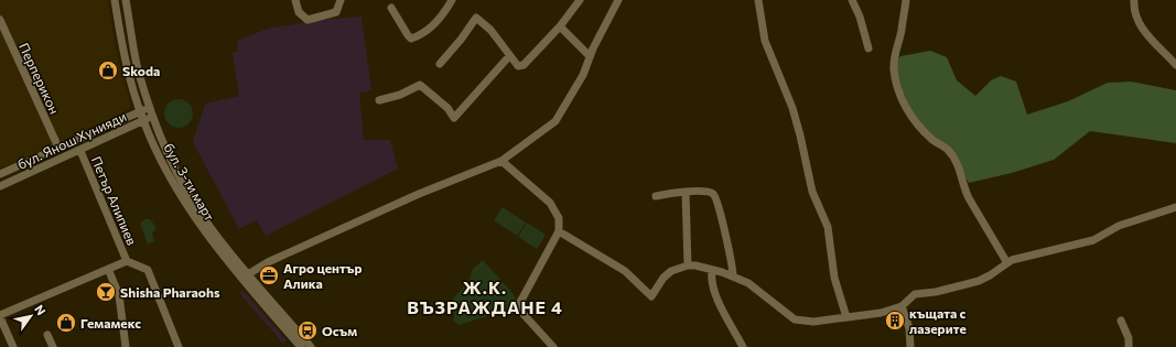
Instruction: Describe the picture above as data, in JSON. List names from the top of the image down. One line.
{"streets":{"street":["Перперикон","бул. Янош Хунияди","бул. 3-ти март","Петър Алипиев"]},"crossings":[["Перперикон","бул. Янош Хунияди"],["бул. Янош Хунияди","бул. 3-ти март"],["бул. Янош Хунияди","Петър Алипиев"]],"districts":["Ж.К. ВЪЗРАЖДАНЕ 4"],"places":{"shop":["Skoda","Гемамекс"],"office":["Агро център Алика"],"bar":["Shisha Pharaohs"],"building":["къщата с лазерите"],"bus stop":["Осъм"]},"north":"top right"}
